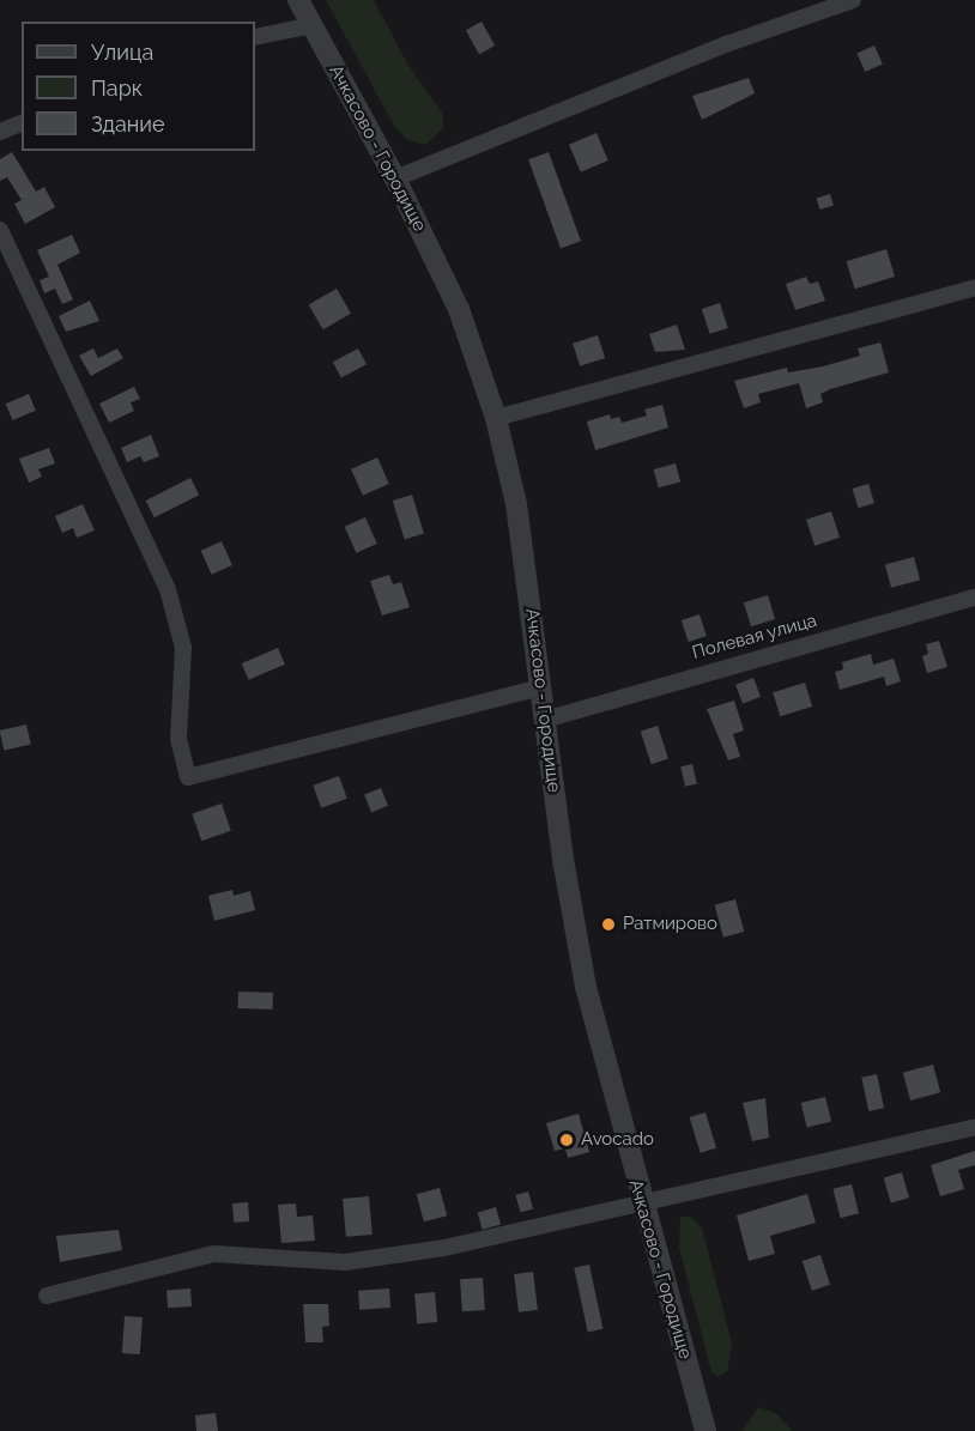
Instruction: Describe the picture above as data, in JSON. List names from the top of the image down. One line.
{"streets":{"street":["Ачкасово - Городище","Полевая улица"]},"crossings":[["Ачкасово - Городище","Полевая улица"]],"places":["Ратмирово","Avocado"],"legend":["Улица","Парк","Здание"]}
